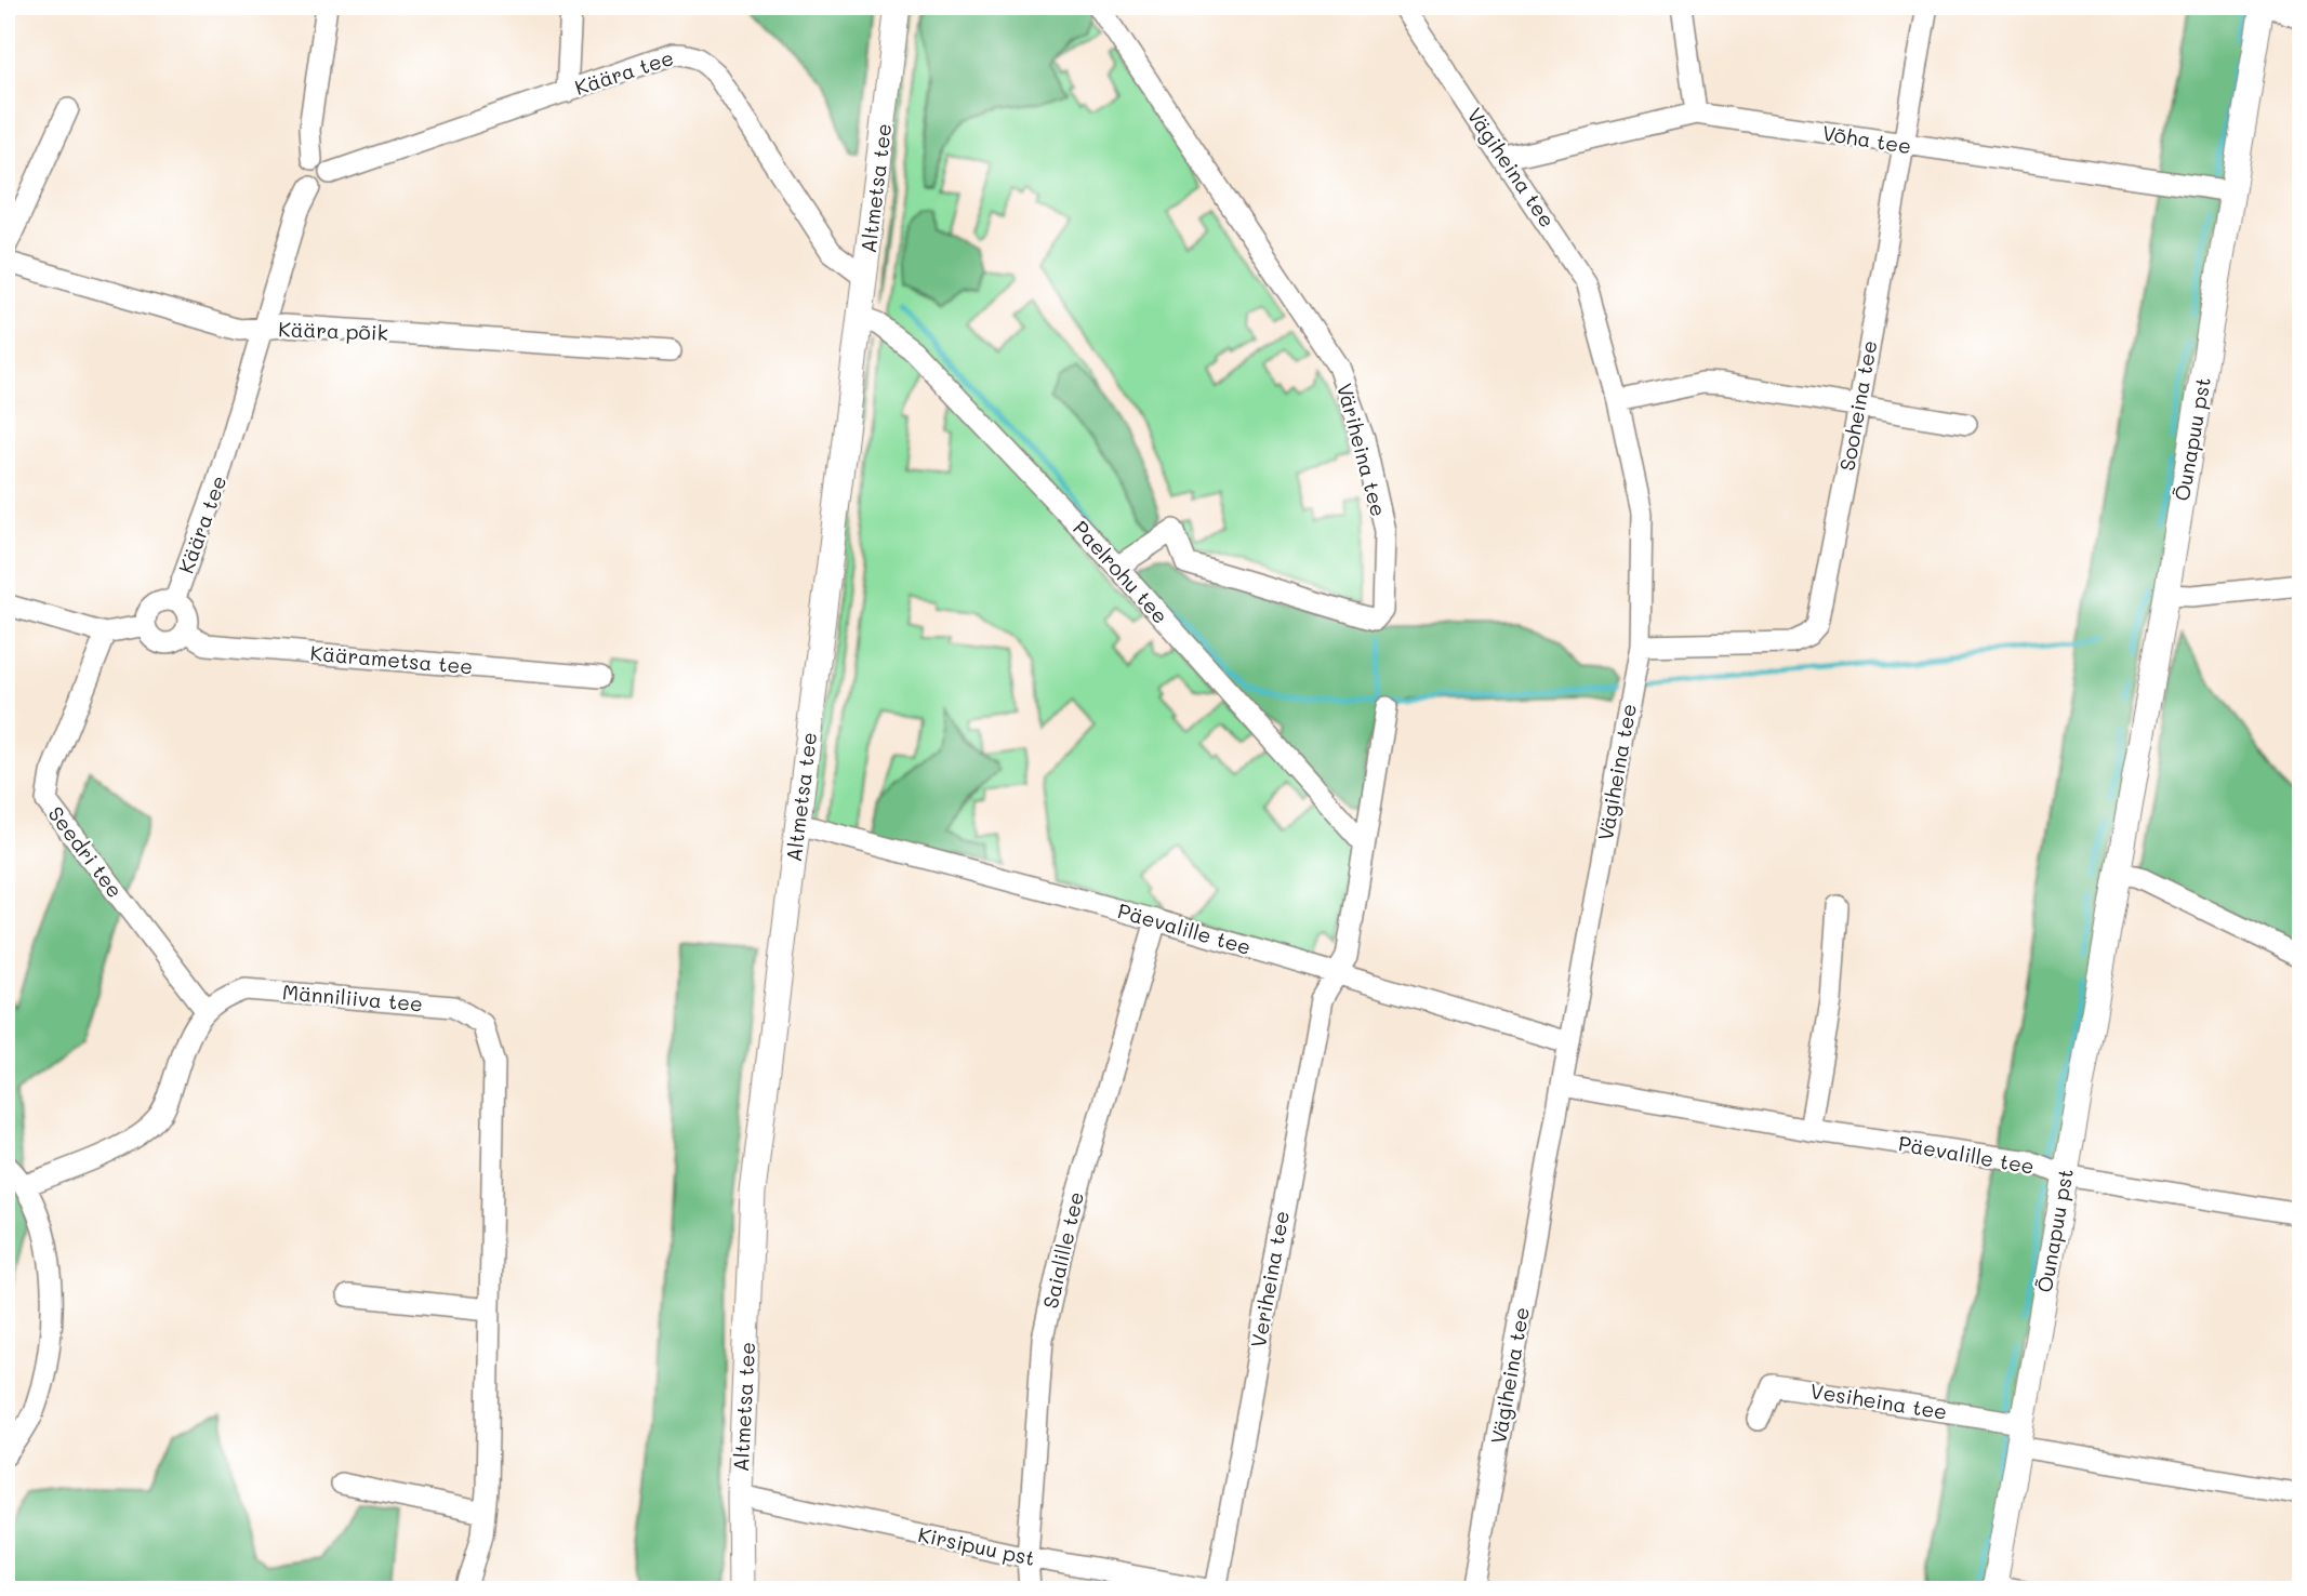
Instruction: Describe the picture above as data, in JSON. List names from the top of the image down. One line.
{"streets":{"street":["Käära tee","Võha tee","Vägiheina tee","Altmetsa tee","Käära põik","Sooheina tee","Õunapuu pst","Väriheina tee","Paelrohu tee","Käärametsa tee","Seedri tee","Päevalille tee","Männiliiva tee","Saialille tee","Veriheina tee","Vesiheina tee","Kirsipuu pst"]},"crossings":[["Käära tee","Altmetsa tee"],["Käära tee","Käära põik"],["Käära tee","Käärametsa tee"],["Võha tee","Vägiheina tee"],["Võha tee","Sooheina tee"],["Võha tee","Õunapuu pst"],["Vägiheina tee","Sooheina tee"],["Vägiheina tee","Päevalille tee"],["Altmetsa tee","Paelrohu tee"],["Altmetsa tee","Päevalille tee"],["Altmetsa tee","Kirsipuu pst"],["Õunapuu pst","Päevalille tee"],["Õunapuu pst","Vesiheina tee"],["Väriheina tee","Paelrohu tee"],["Seedri tee","Männiliiva tee"],["Päevalille tee","Saialille tee"],["Päevalille tee","Veriheina tee"],["Saialille tee","Kirsipuu pst"],["Veriheina tee","Kirsipuu pst"]]}
